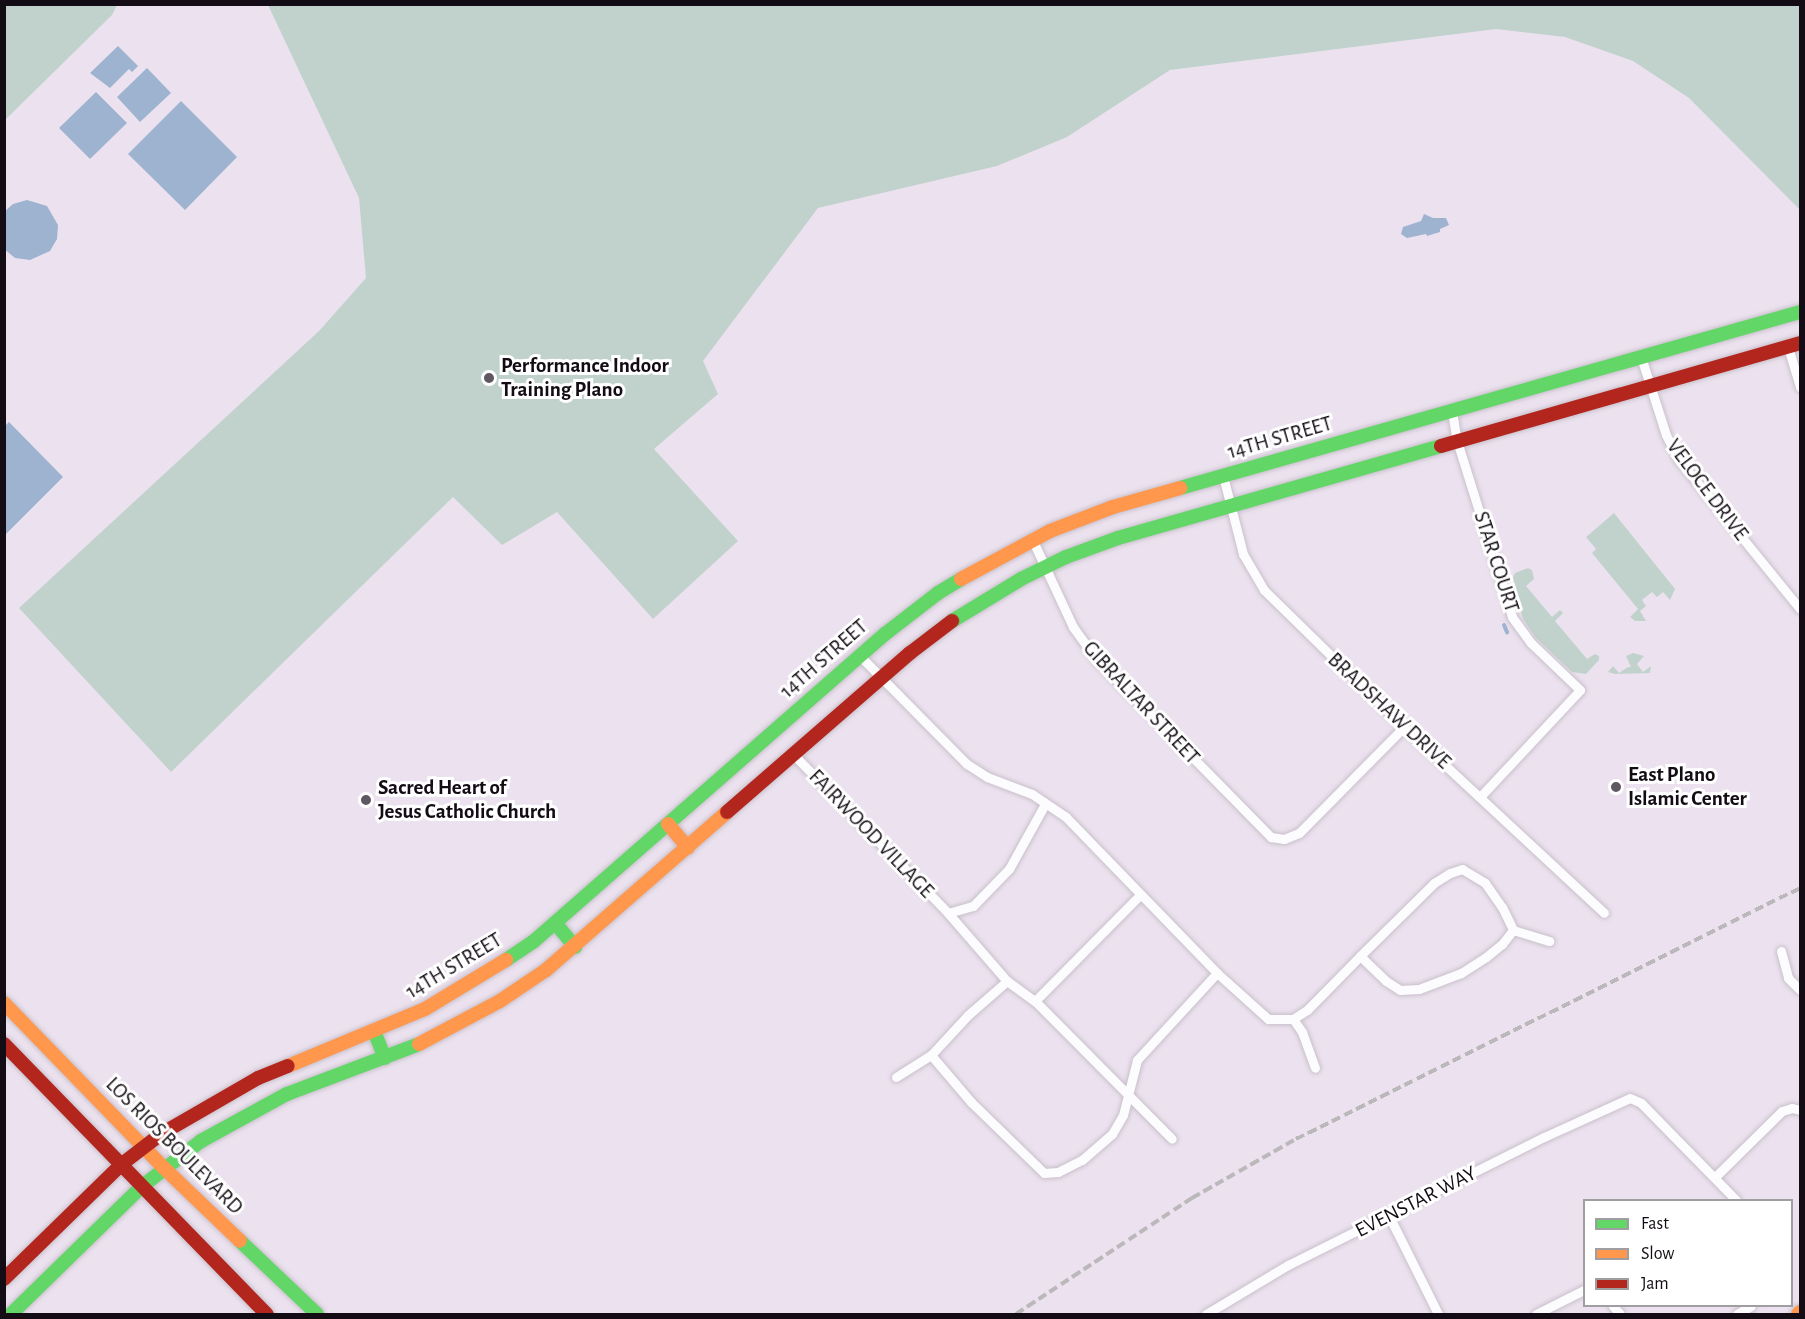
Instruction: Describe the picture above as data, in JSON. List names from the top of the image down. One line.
{"streets":{"main road":["14TH STREET","LOS RIOS BOULEVARD"],"street":["VELOCE DRIVE","STAR COURT","GIBRALTAR STREET","BRADSHAW DRIVE","FAIRWOOD VILLAGE","EVENSTAR WAY"]},"crossings":[["14TH STREET","VELOCE DRIVE"],["14TH STREET","STAR COURT"],["14TH STREET","GIBRALTAR STREET"],["14TH STREET","BRADSHAW DRIVE"],["14TH STREET","LOS RIOS BOULEVARD"],["STAR COURT","BRADSHAW DRIVE"],["GIBRALTAR STREET","BRADSHAW DRIVE"]],"places":["Performance Indoor Training Plano","East Plano Islamic Center","Sacred Heart of Jesus Catholic Church"],"legend":["Fast","Slow","Jam"]}
